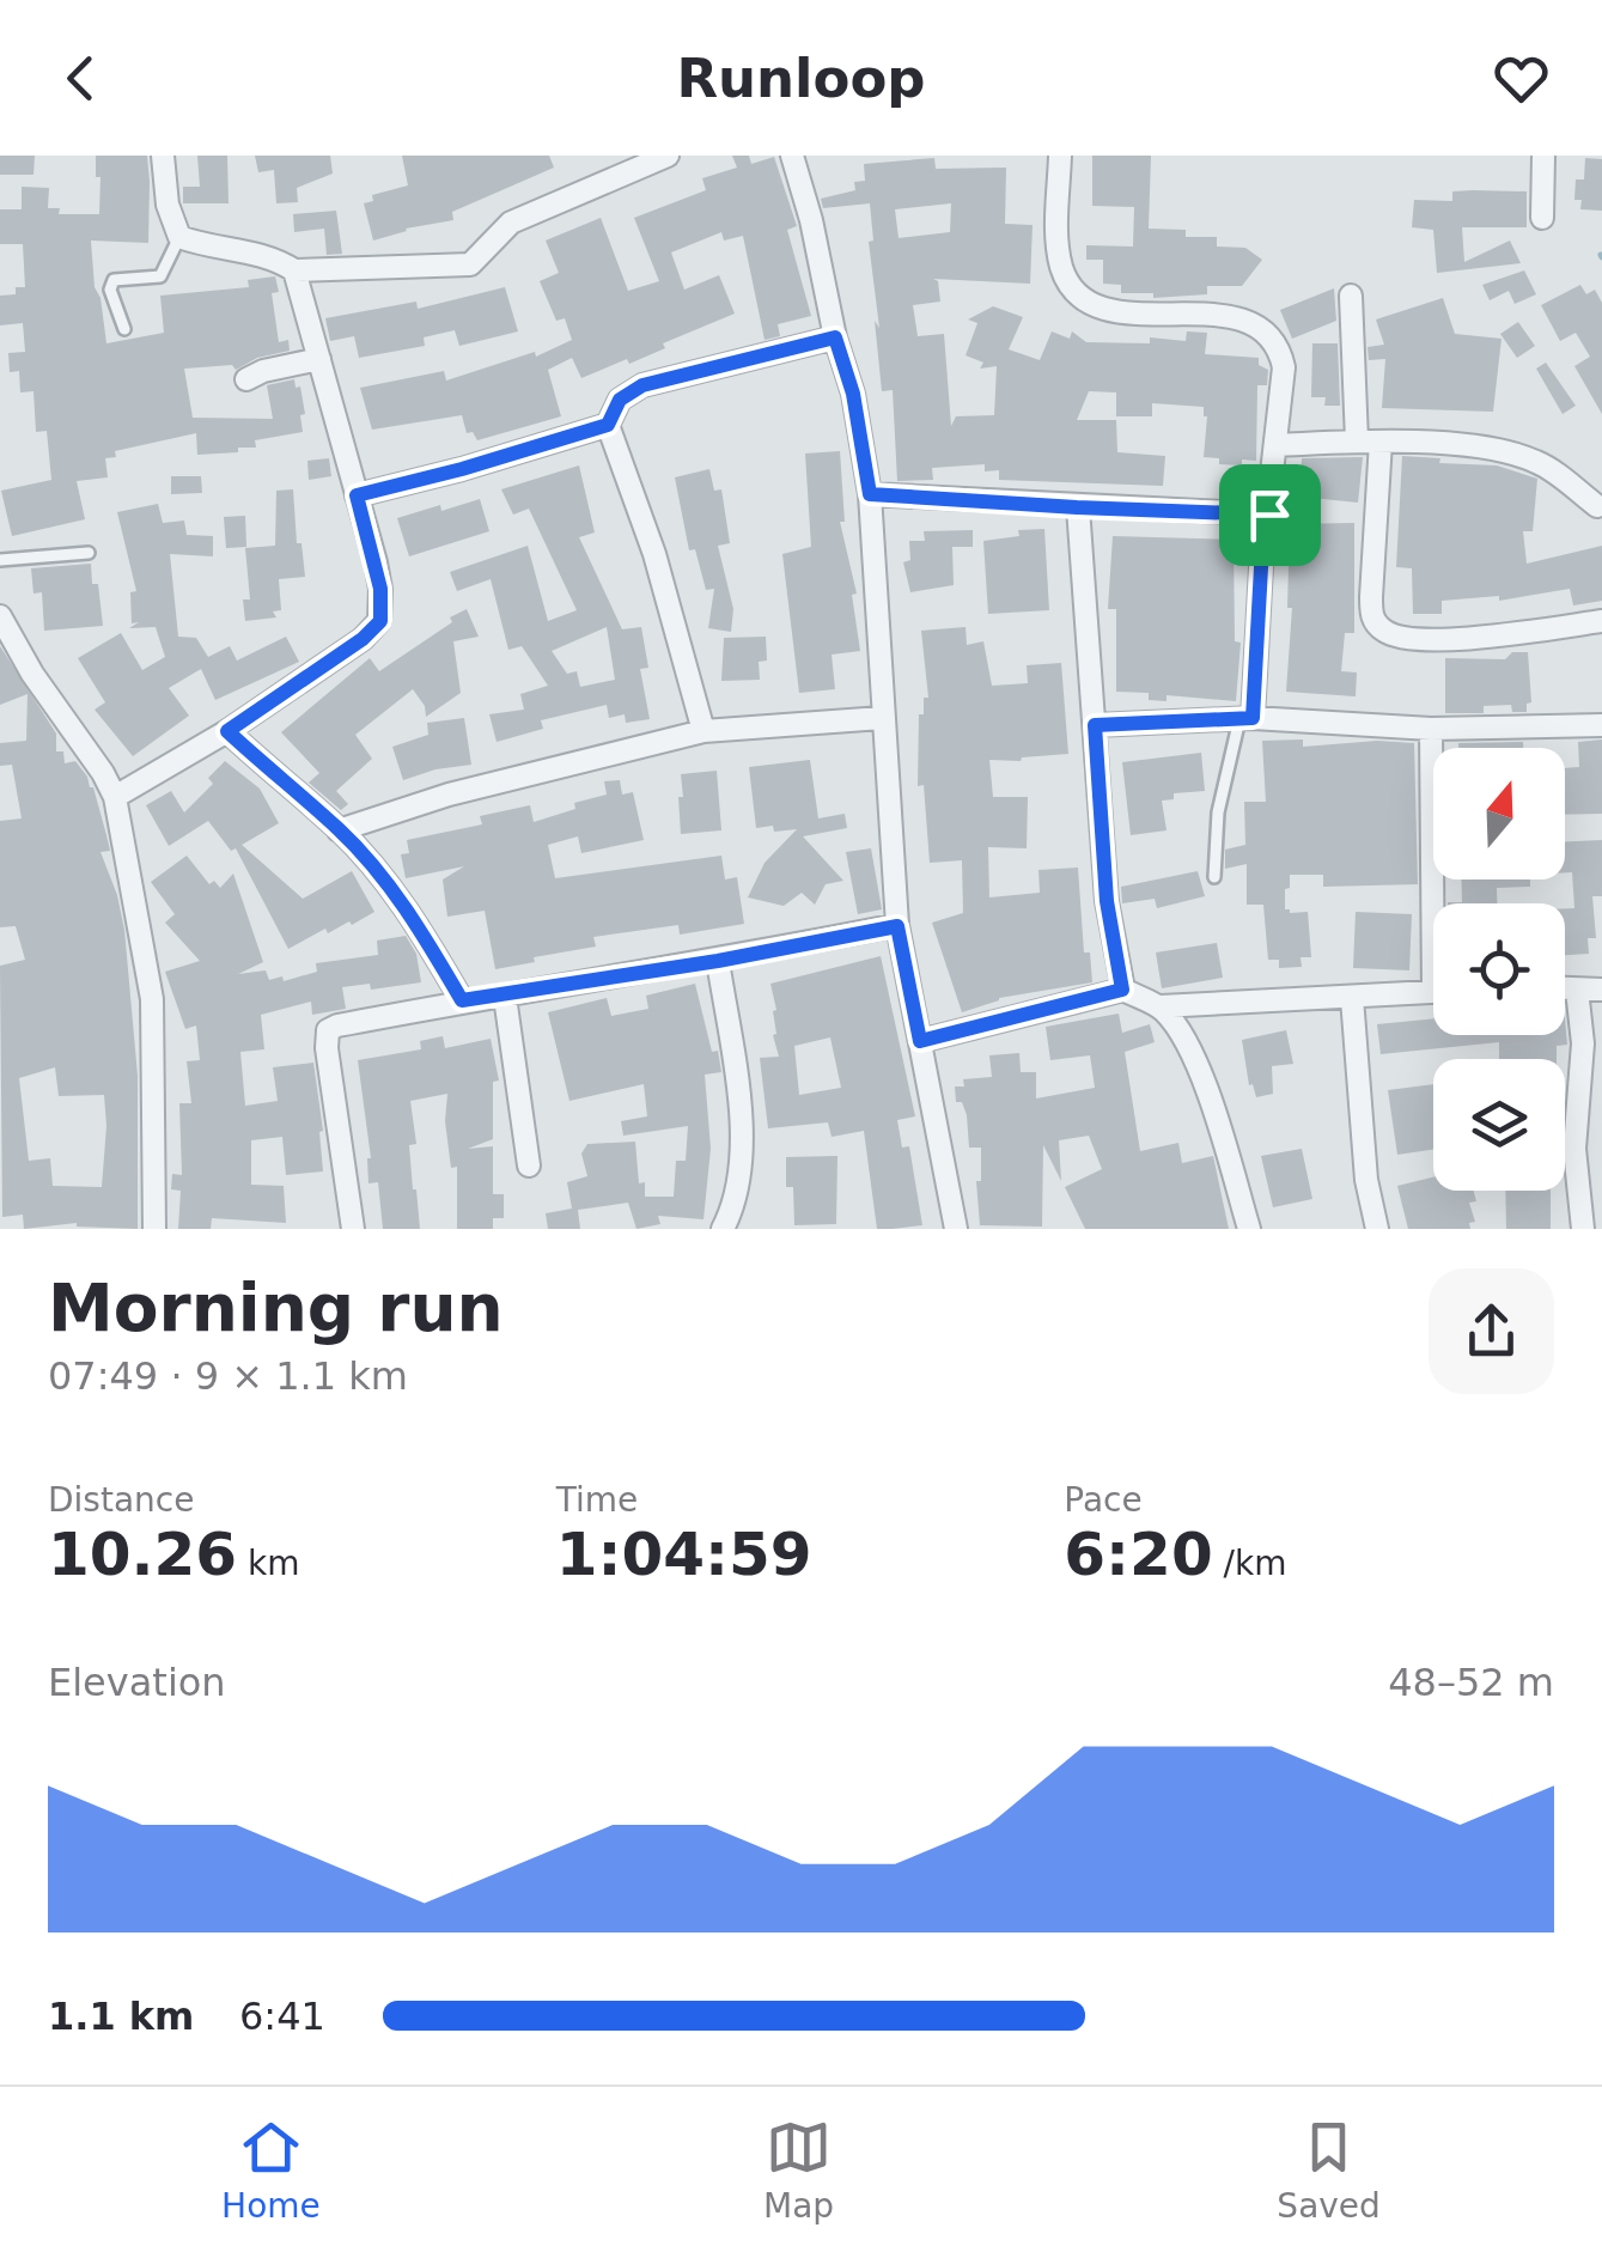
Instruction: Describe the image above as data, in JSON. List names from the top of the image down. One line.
{"north":"top","page":{"header":"Runloop","heading":["Morning run","07:49 · 9 × 1.1 km"],"stats":[["Distance","10.26 km"],["Time","1:04:59"],["Pace","6:20 /km"]],"chart":["Elevation","48–52 m"],"list":[{"name":"1.1 km","note":"6:41"}],"tabs":["Home","Map","Saved"]}}
